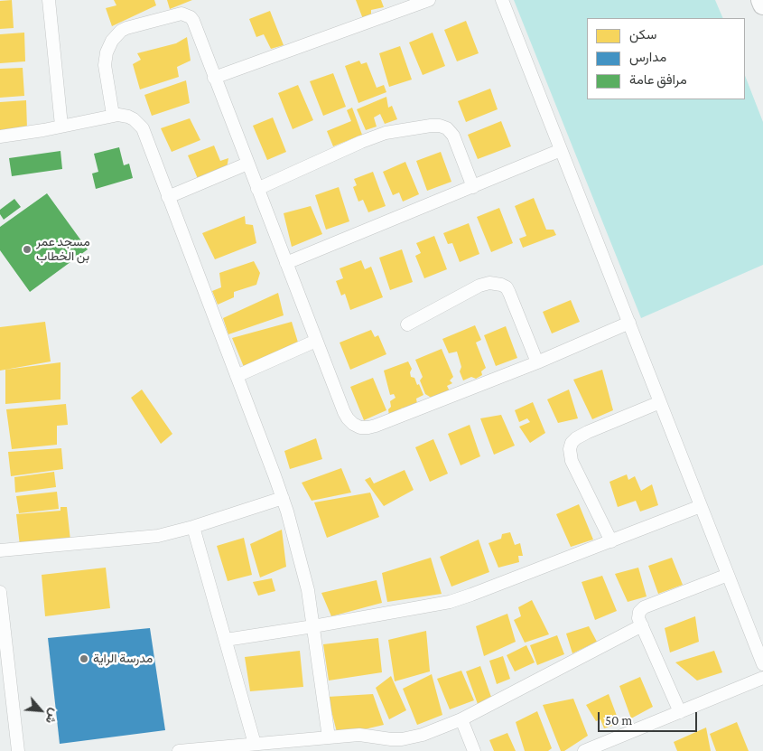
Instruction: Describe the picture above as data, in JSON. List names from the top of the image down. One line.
{"places":["مسجد عمر بن الخطاب","مدرسة الراية"],"legend":["سكن","مدارس","مرافق عامة"],"scale_bar":"50 m","north":"bottom right"}
